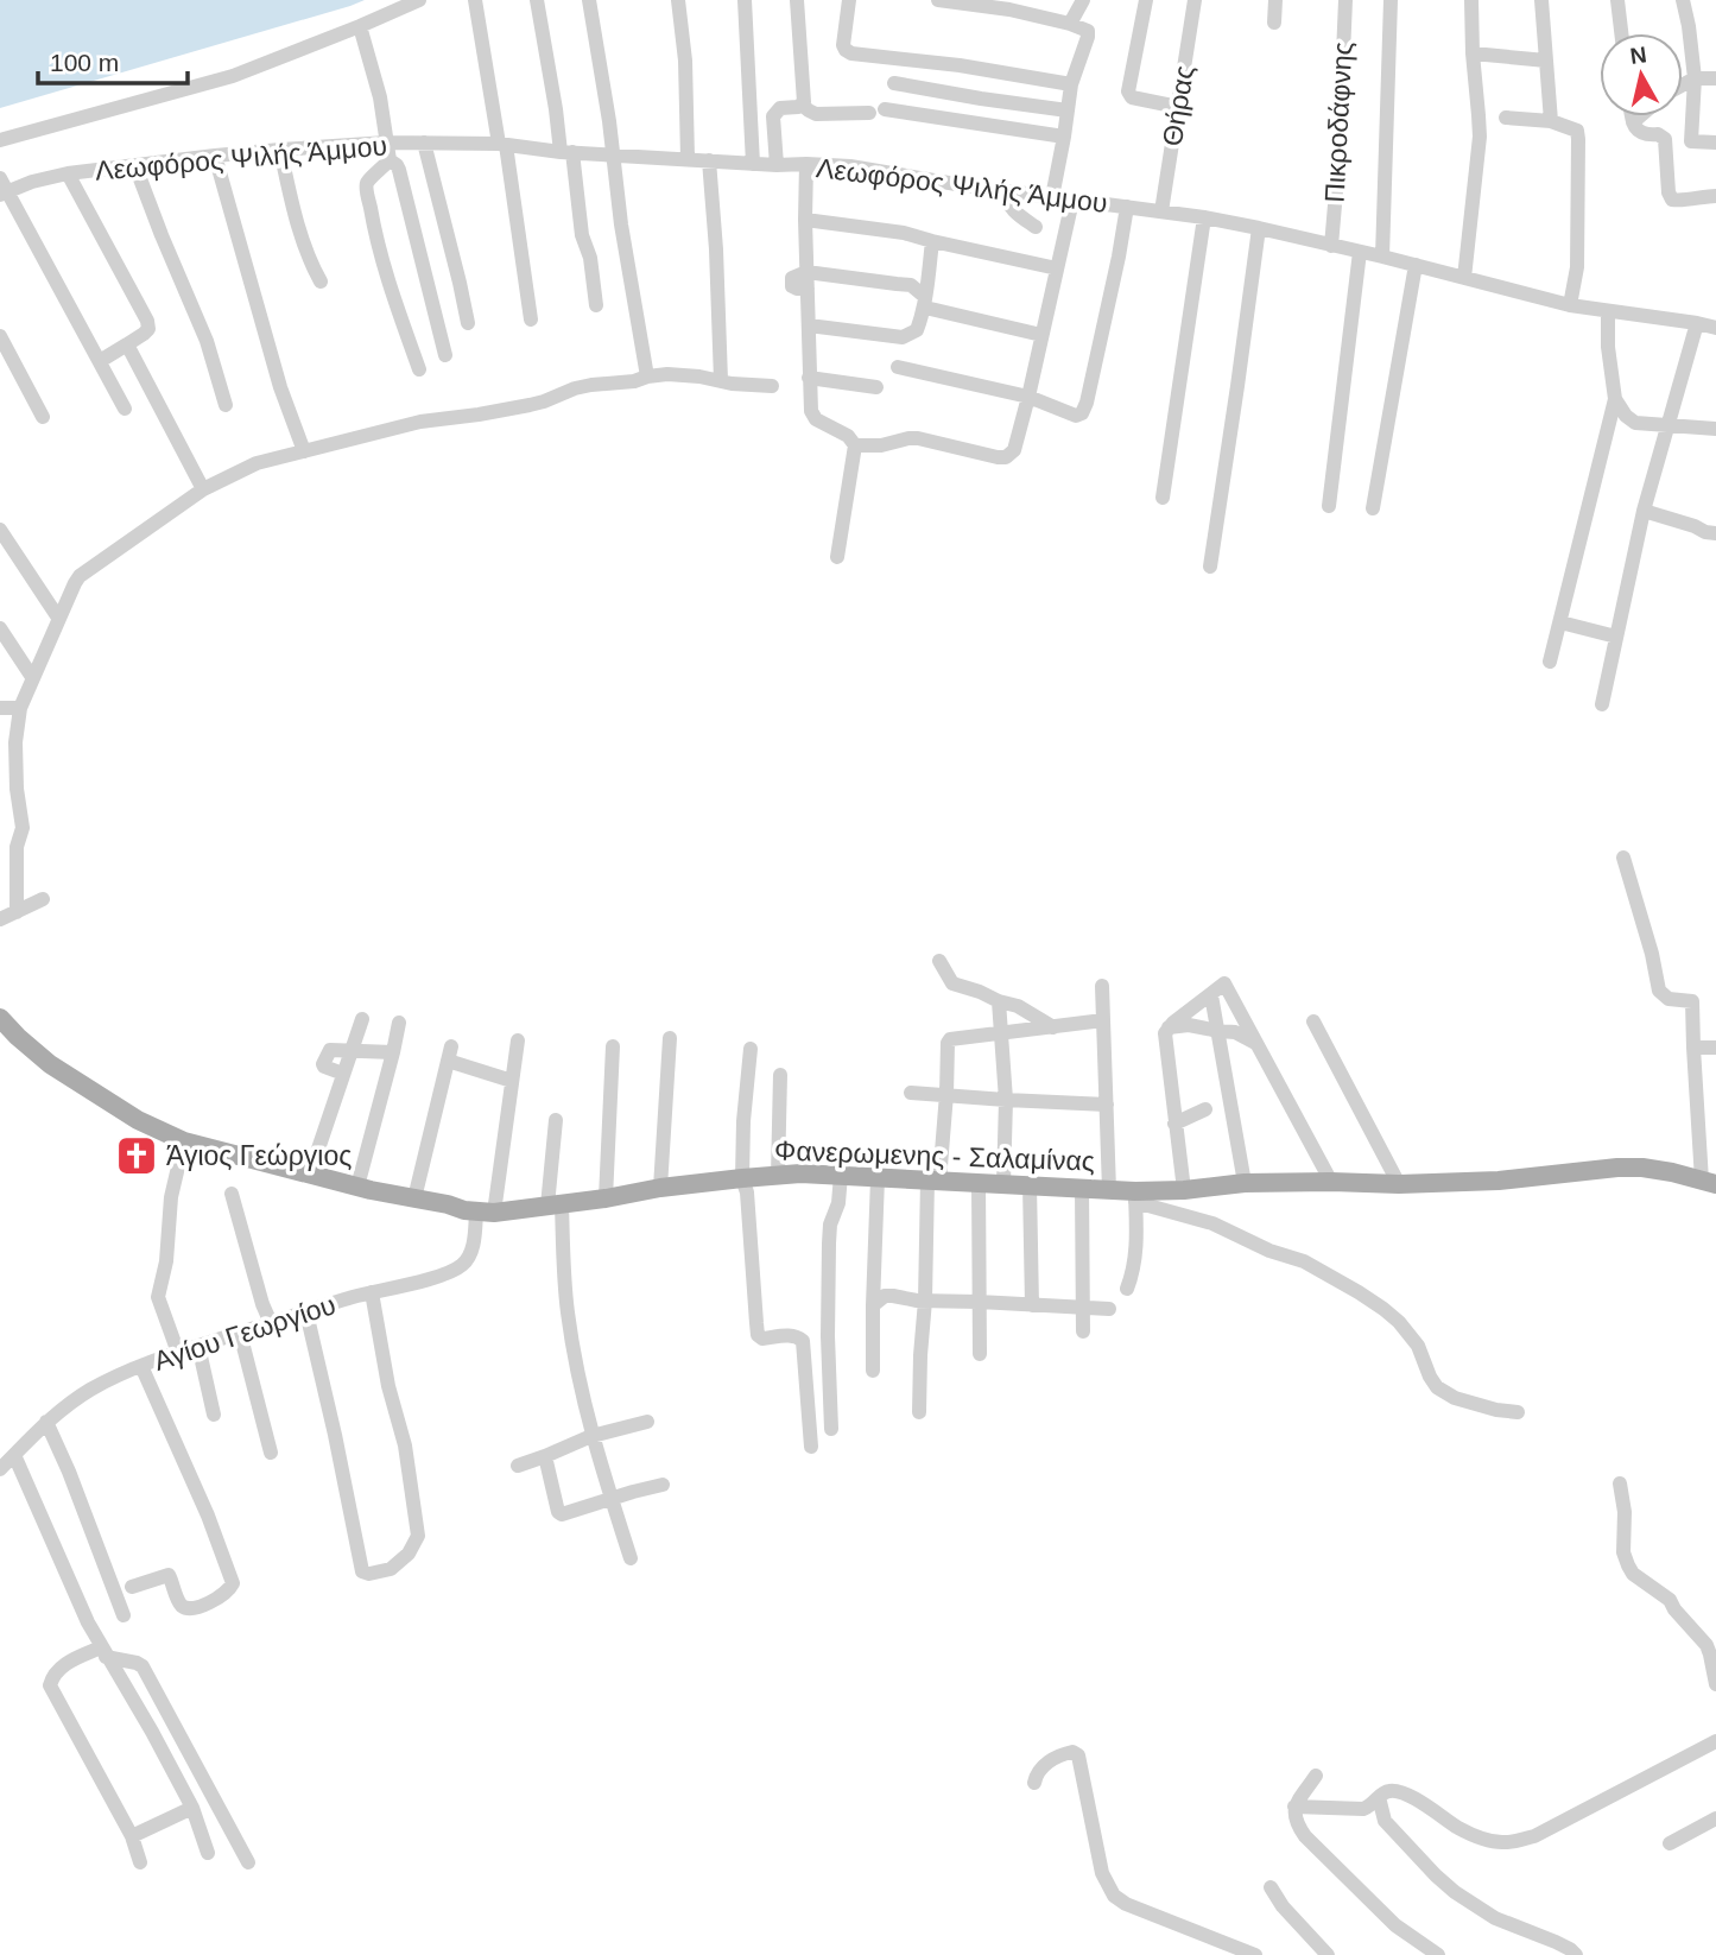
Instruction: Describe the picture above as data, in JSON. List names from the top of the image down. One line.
{"streets":{"main road":["Φανερωμενης - Σαλαμίνας"],"street":["Θήρας","Πικροδάφνης","Λεωφόρος Ψιλής Άμμου","Αγίου Γεωργίου"]},"crossings":[["Θήρας","Λεωφόρος Ψιλής Άμμου"],["Πικροδάφνης","Λεωφόρος Ψιλής Άμμου"],["Φανερωμενης - Σαλαμίνας","Αγίου Γεωργίου"]],"places":{"church":["Άγιος Γεώργιος"]},"scale_bar":"100 m","north":"top"}
